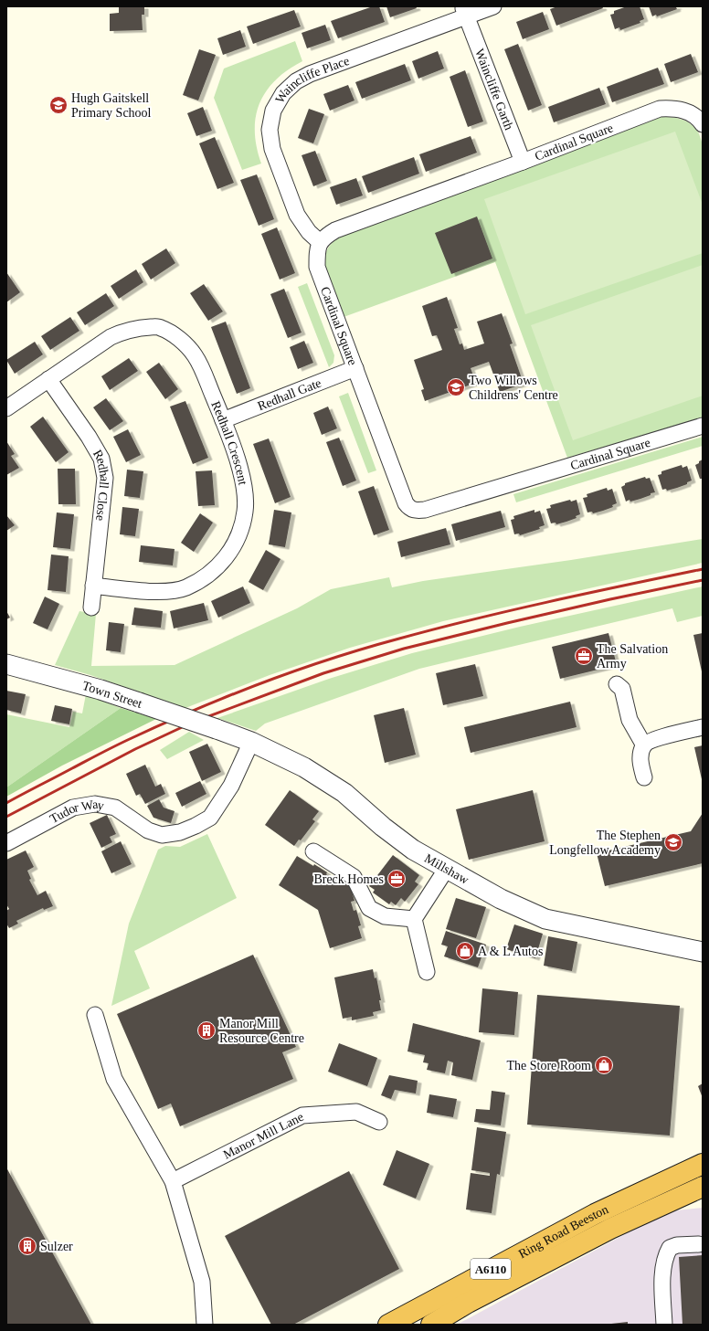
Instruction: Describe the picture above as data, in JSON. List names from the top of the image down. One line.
{"streets":{"highway":["Ring Road Beeston","A6110"],"street":["Waincliffe Place","Waincliffe Garth","Cardinal Square","Redhall Gate","Redhall Crescent","Redhall Close","Town Street","Tudor Way","Millshaw","Manor Mill Lane"]},"crossings":[["Waincliffe Place","Waincliffe Garth"],["Waincliffe Place","Cardinal Square"],["Waincliffe Garth","Cardinal Square"],["Cardinal Square","Redhall Gate"],["Redhall Gate","Redhall Crescent"],["Redhall Crescent","Redhall Close"],["Town Street","Millshaw"],["Tudor Way","Millshaw"]],"places":{"school or university":["Hugh Gaitskell Primary School","Two Willows Childrens' Centre","The Stephen Longfellow Academy"],"office":["The Salvation Army","Breck Homes"],"shop":["A & L Autos","The Store Room"],"building":["Manor Mill Resource Centre","Sulzer"]}}
